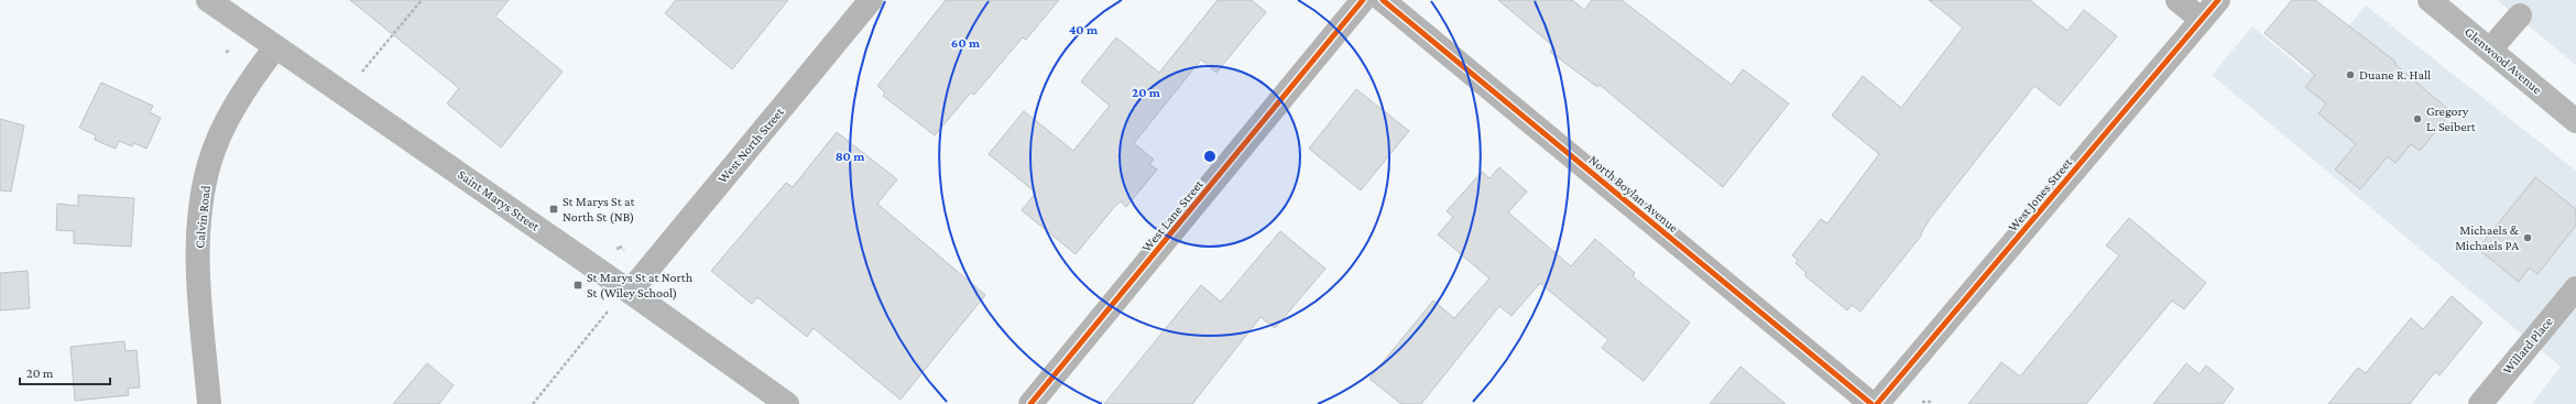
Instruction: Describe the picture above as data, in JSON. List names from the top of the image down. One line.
{"streets":{"main road":["Glenwood Avenue","Saint Marys Street"],"street":["West North Street","North Boylan Avenue","West Jones Street","West Lane Street","Calvin Road","Willard Place"]},"crossings":[["West North Street","Saint Marys Street"],["Saint Marys Street","Calvin Road"]],"places":{"other":["Duane R. Hall","Gregory L. Seibert","Michaels & Michaels PA"],"transit":["St Marys St at North St (NB)","St Marys St at North St (Wiley School)"]},"scale_bar":"20 m","rings":["40 m","60 m","20 m","80 m"]}
